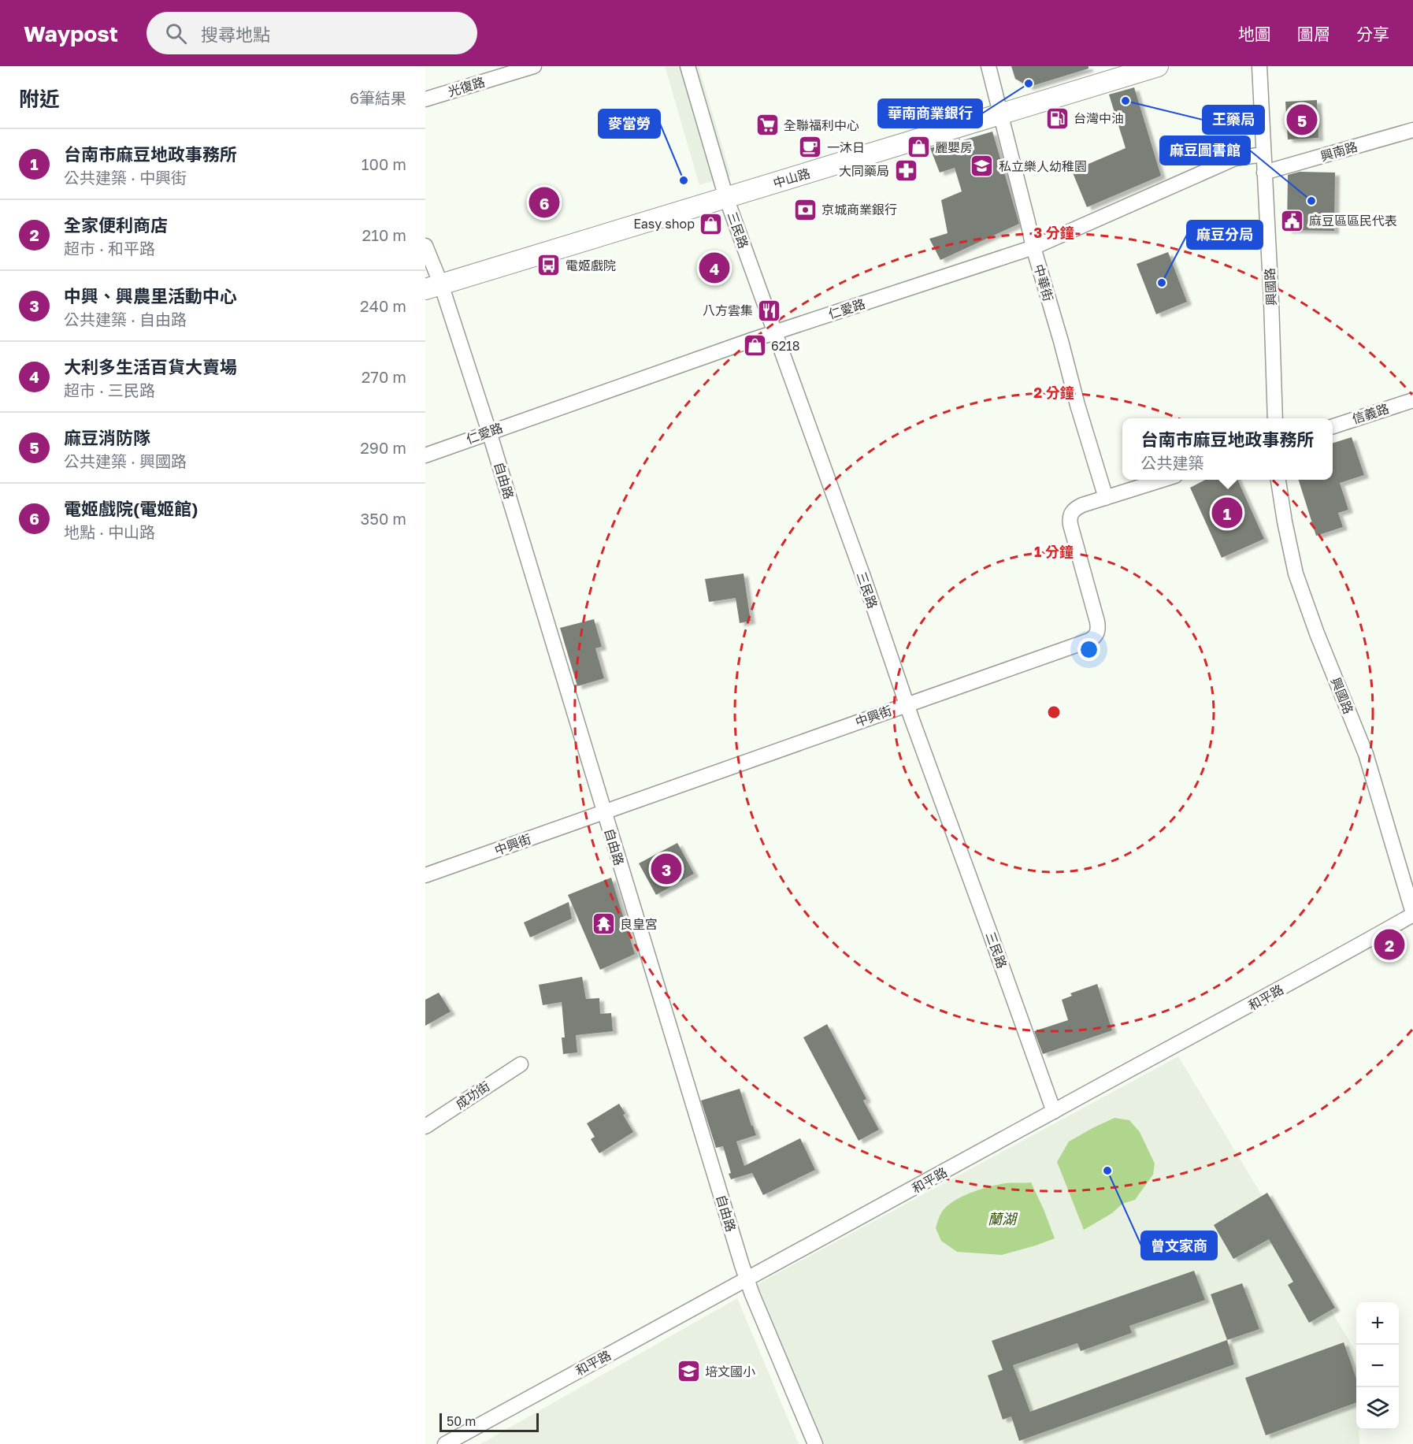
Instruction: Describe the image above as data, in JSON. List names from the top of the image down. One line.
{"streets":{"main road":["中山路"],"street":["光復路","興南路","三民路","中華街","興國路","仁愛路","信義路","自由路","中興街","和平路","成功街"]},"crossings":[["興南路","興國路"],["中山路","三民路"],["中山路","中華街"],["中山路","自由路"],["三民路","仁愛路"],["三民路","中興街"],["三民路","和平路"],["中華街","仁愛路"],["中華街","中興街"],["興國路","仁愛路"],["興國路","和平路"],["仁愛路","自由路"],["自由路","中興街"],["自由路","和平路"]],"water":["蘭湖"],"places":{"other":["華南商業銀行","王藥局","麥當勞","麻豆圖書館","麻豆分局","曾文家商"],"fuel station":["台灣中油"],"supermarket":["全聯福利中心"],"cafe":["一沐日"],"shop":["麗嬰房","Easy shop","6218"],"school or university":["私立樂人幼稚園","培文國小"],"pharmacy":["大同藥局"],"bank":["京城商業銀行"],"public building":["麻豆區區民代表"],"bus stop":["電姬戲院"],"restaurant":["八方雲集"],"temple":["良皇宮"]},"scale_bar":"50 m","page":{"header":"Waypost","search":"搜尋地點","nav":["地圖","圖層","分享"],"heading":["附近","6筆結果"],"pins":["5","6","4","1","3","2"],"list":[{"mark":"1","name":"台南市麻豆地政事務所","note":"公共建築 · 中興街","value":"100 m"},{"mark":"2","name":"全家便利商店","note":"超市 · 和平路","value":"210 m"},{"mark":"3","name":"中興、興農里活動中心","note":"公共建築 · 自由路","value":"240 m"},{"mark":"4","name":"大利多生活百貨大賣場","note":"超市 · 三民路","value":"270 m"},{"mark":"5","name":"麻豆消防隊","note":"公共建築 · 興國路","value":"290 m"},{"mark":"6","name":"電姬戲院(電姬館)","note":"地點 · 中山路","value":"350 m"}],"popup":["台南市麻豆地政事務所","公共建築"],"map_buttons":["+","−"],"scale":"50 m"},"rings":["3 分鐘","2 分鐘","1 分鐘"]}
